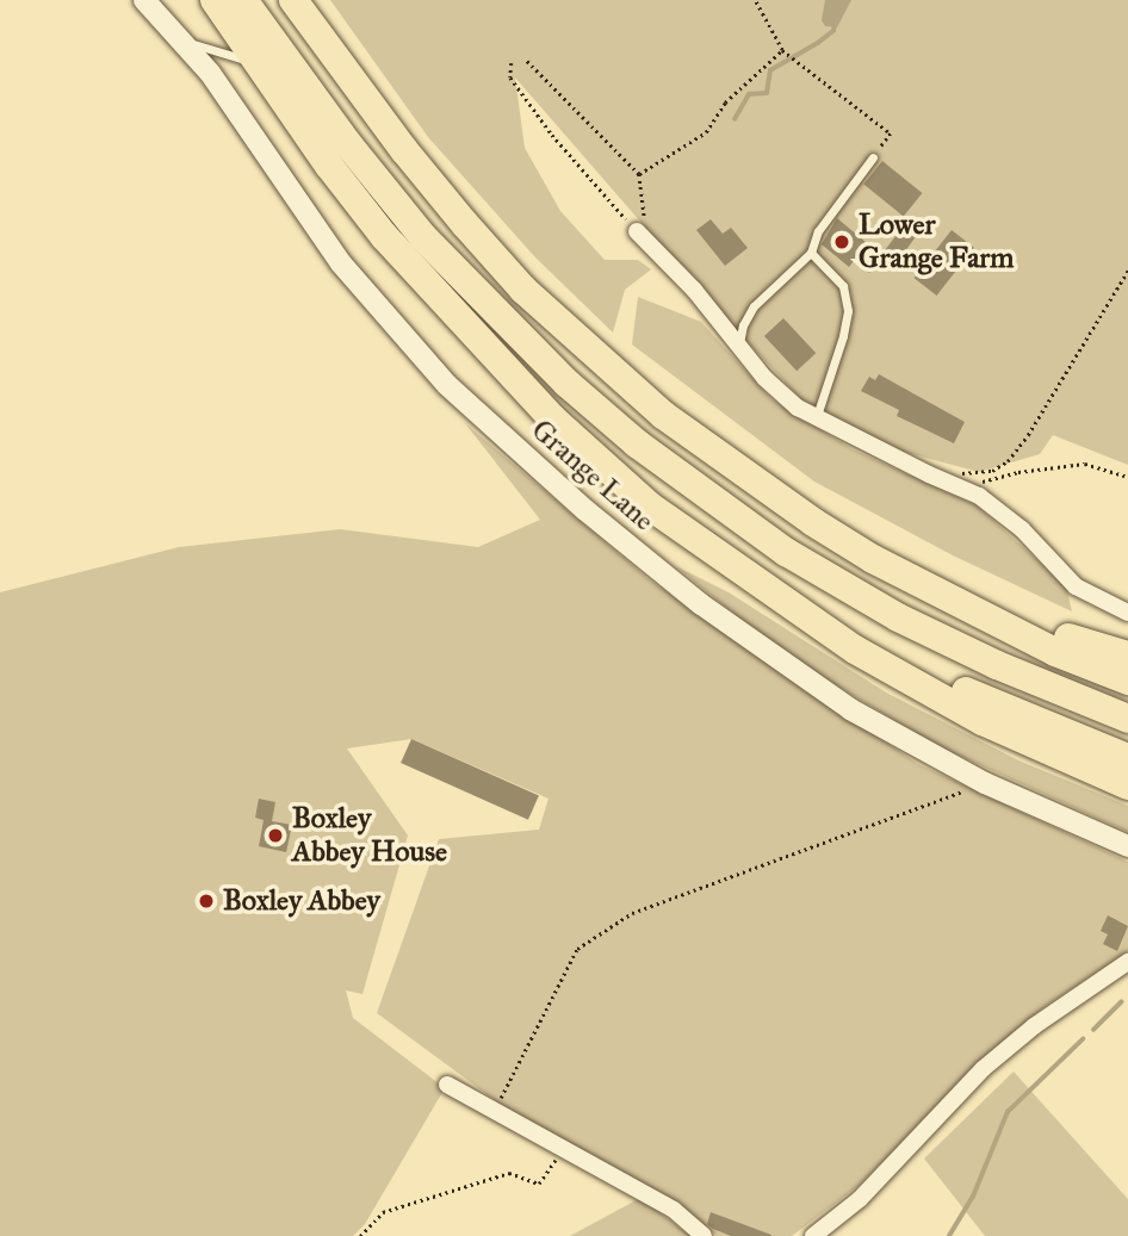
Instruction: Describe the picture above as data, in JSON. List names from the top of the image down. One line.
{"streets":{"street":["Grange Lane"]},"places":["Lower Grange Farm","Boxley Abbey House","Boxley Abbey"]}
